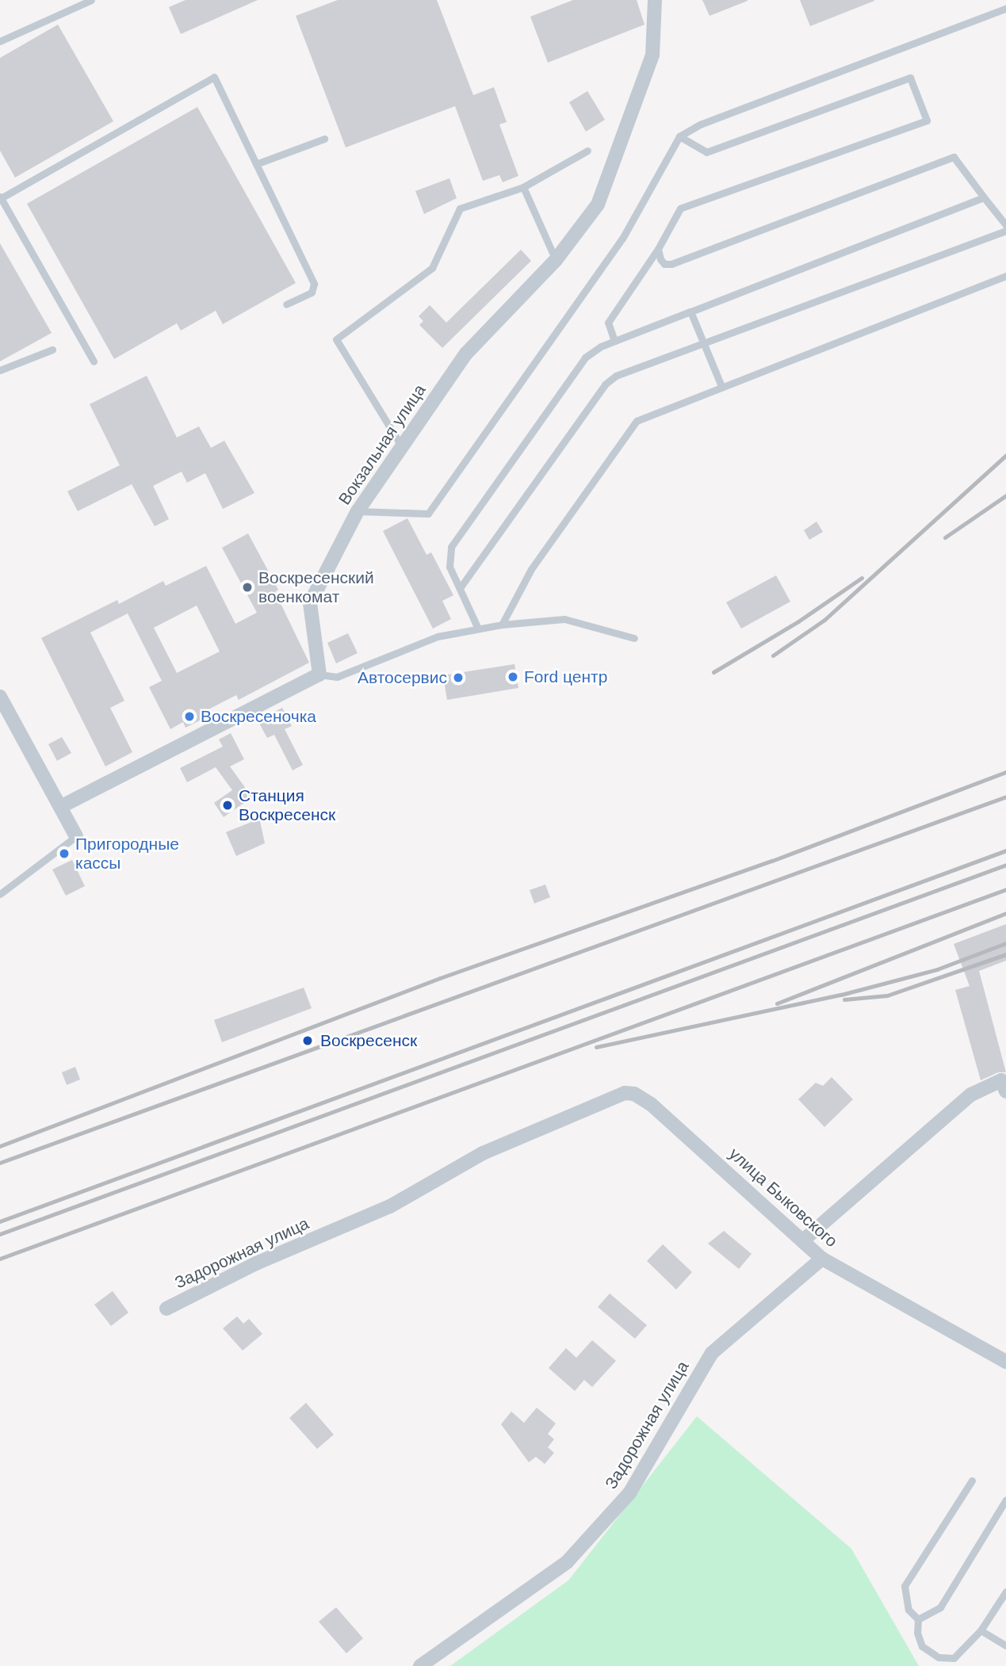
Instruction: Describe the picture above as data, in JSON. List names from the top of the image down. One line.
{"streets":{"street":["Вокзальная улица","улица Быковского","Задорожная улица"]},"crossings":[["улица Быковского","Задорожная улица"]],"places":["Воскресенский военкомат","Ford центр","Автосервис","Воскресеночка","Станция Воскресенск","Пригородные кассы","Воскресенск"]}
